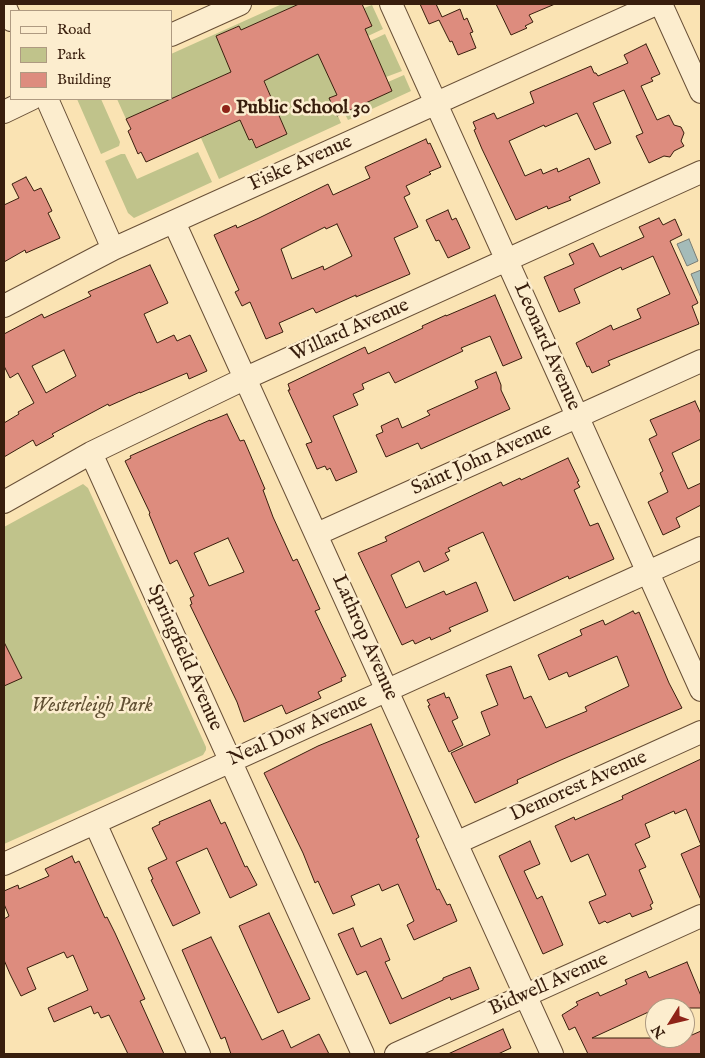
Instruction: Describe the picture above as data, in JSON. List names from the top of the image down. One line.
{"streets":{"street":["Fiske Avenue","Willard Avenue","Leonard Avenue","Saint John Avenue","Lathrop Avenue","Springfield Avenue","Neal Dow Avenue","Demorest Avenue","Bidwell Avenue"]},"crossings":[["Fiske Avenue","Leonard Avenue"],["Fiske Avenue","Lathrop Avenue"],["Willard Avenue","Leonard Avenue"],["Willard Avenue","Lathrop Avenue"],["Willard Avenue","Springfield Avenue"],["Leonard Avenue","Saint John Avenue"],["Leonard Avenue","Neal Dow Avenue"],["Saint John Avenue","Lathrop Avenue"],["Lathrop Avenue","Neal Dow Avenue"],["Lathrop Avenue","Demorest Avenue"],["Lathrop Avenue","Bidwell Avenue"],["Springfield Avenue","Neal Dow Avenue"]],"parks":["Westerleigh Park"],"places":["Public School 30"],"legend":["Road","Park","Building"],"north":"bottom left"}
